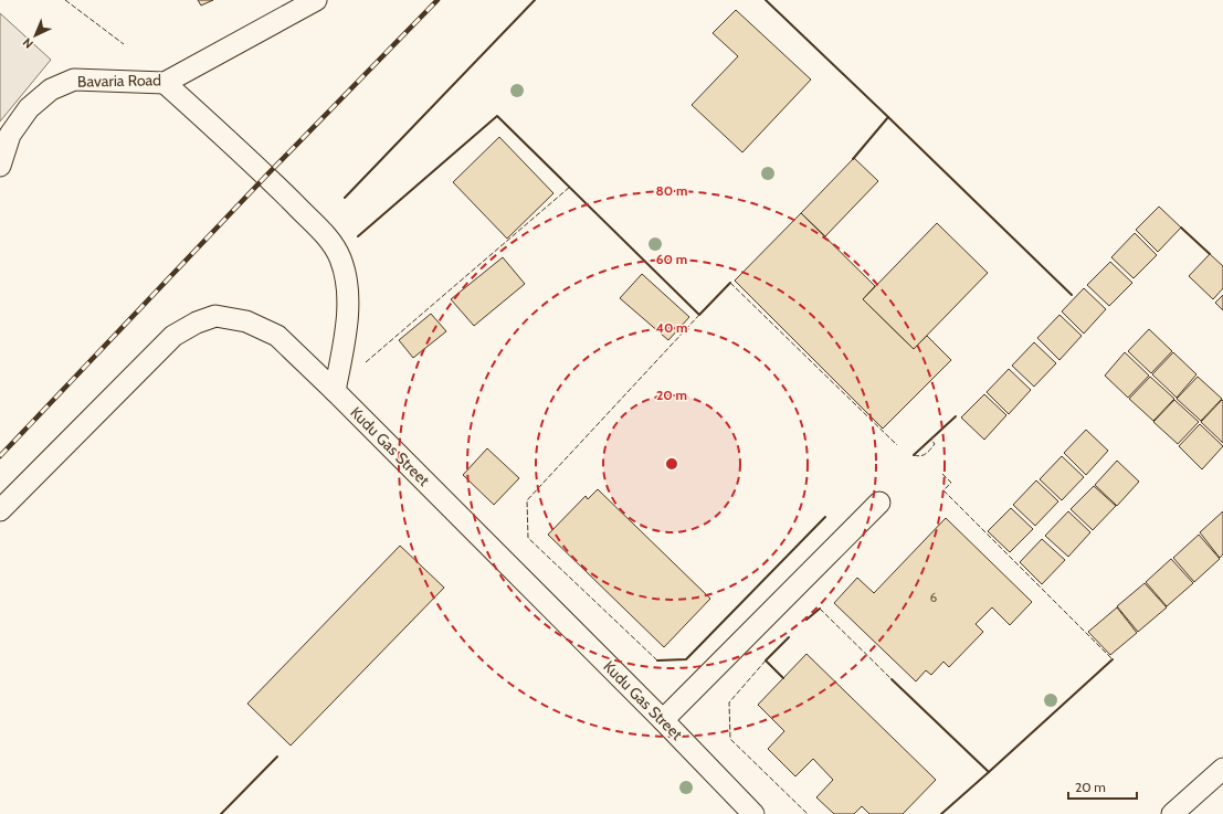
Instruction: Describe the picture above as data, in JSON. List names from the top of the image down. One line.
{"streets":{"street":["Bavaria Road","Kudu Gas Street"]},"house_numbers":["6"],"scale_bar":"20 m","north":"bottom left","rings":["80 m","60 m","40 m","20 m"]}
